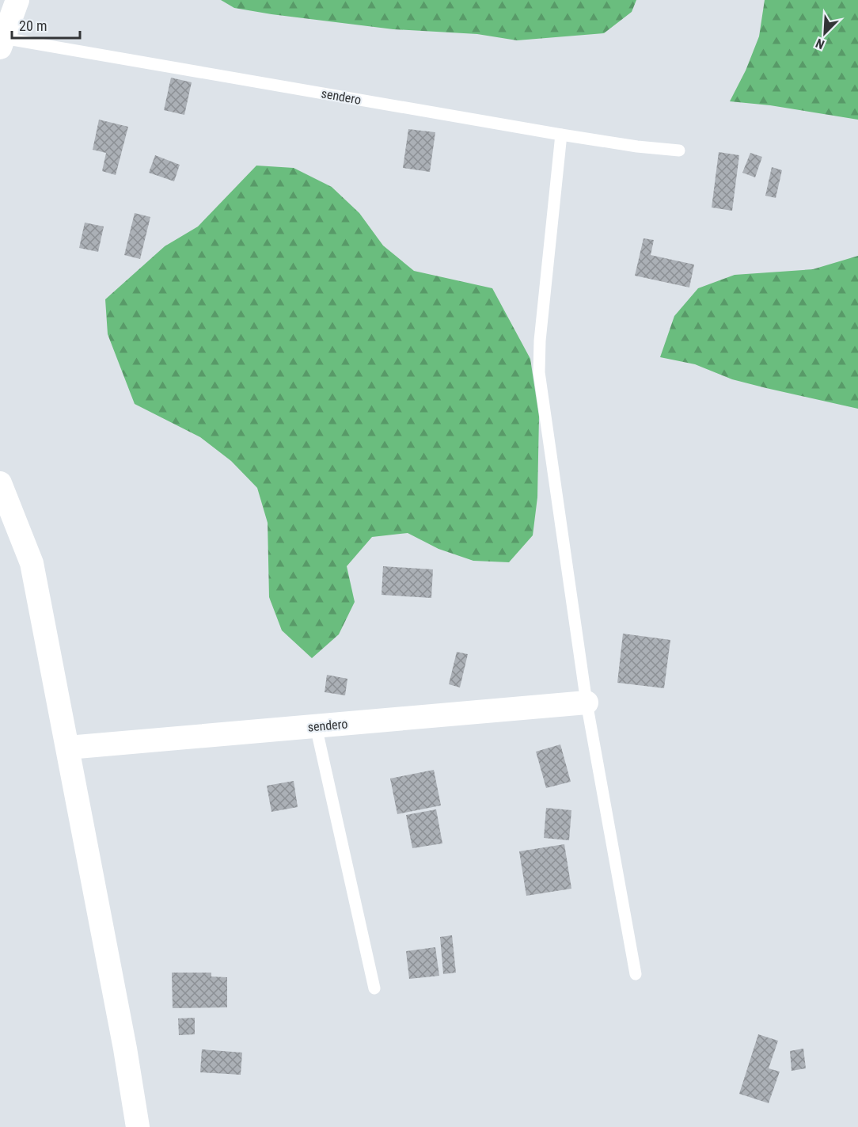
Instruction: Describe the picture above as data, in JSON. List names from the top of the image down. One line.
{"streets":{"street":["sendero"]},"scale_bar":"20 m","north":"bottom left"}
